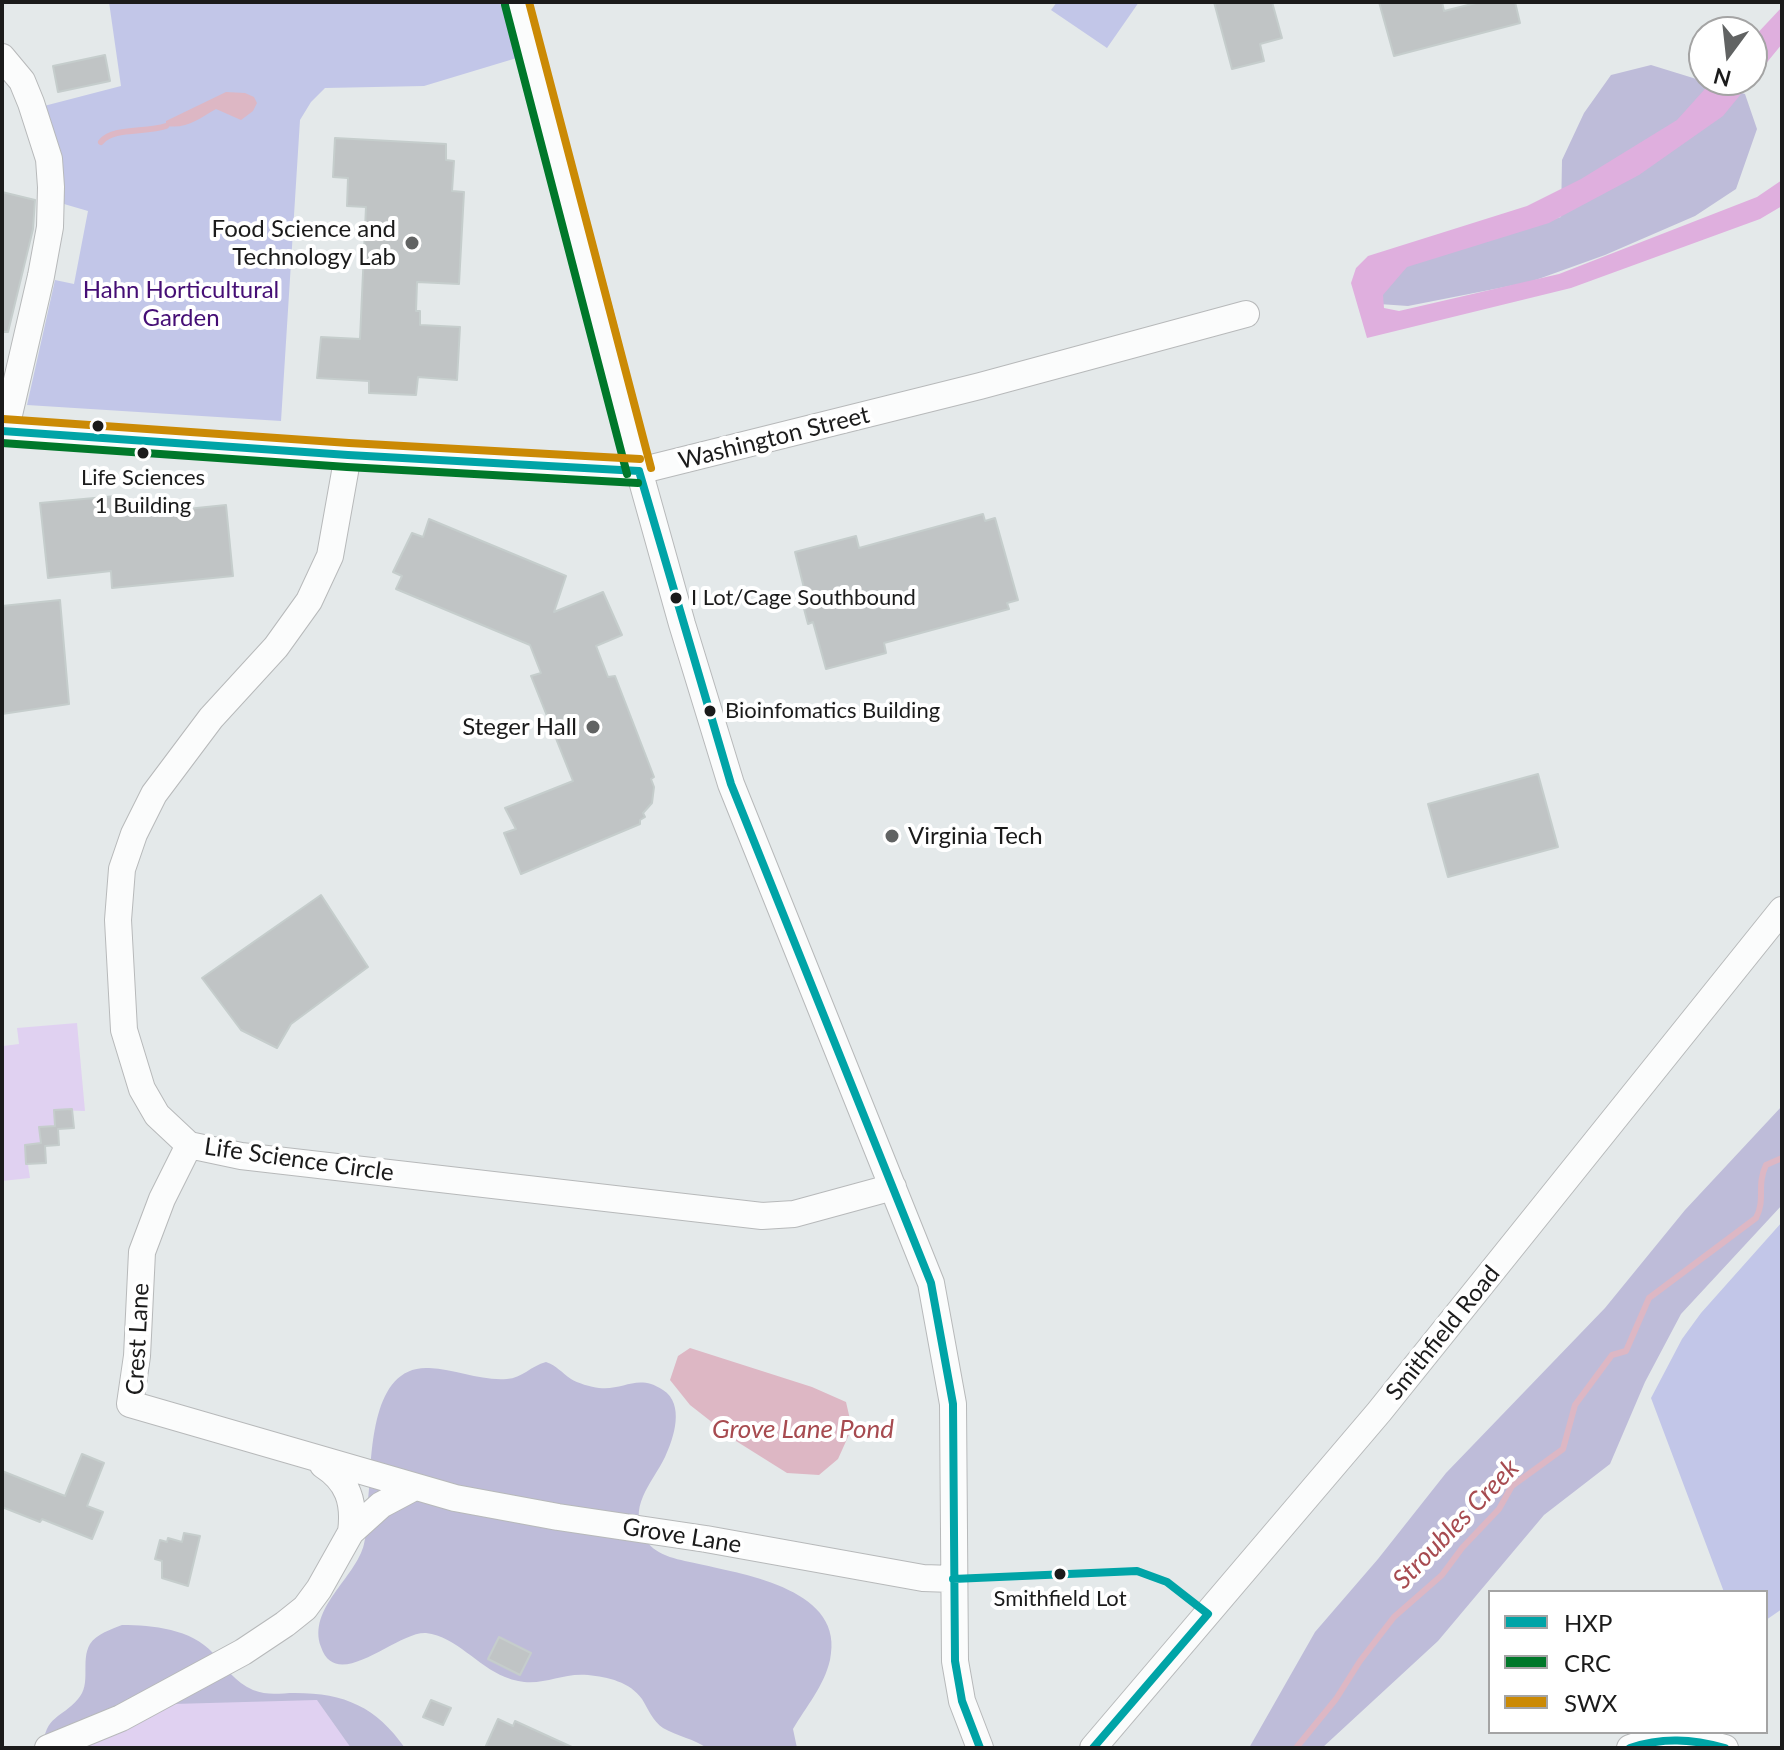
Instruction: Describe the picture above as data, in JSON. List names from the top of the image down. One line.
{"streets":{"street":["Washington Street","Life Science Circle","Smithfield Road","Crest Lane","Grove Lane"]},"crossings":[["Washington Street","Life Science Circle"],["Life Science Circle","Crest Lane"],["Crest Lane","Grove Lane"]],"water":["Grove Lane Pond","Stroubles Creek"],"parks":["Hahn Horticultural Garden"],"places":["Food Science and Technology Lab","Life Sciences 1 Building","I Lot/Cage Southbound","Bioinfomatics Building","Steger Hall","Virginia Tech","Smithfield Lot"],"lines":["transit line SWX","transit line CRC","transit line HXP"],"legend":["HXP","CRC","SWX"],"north":"bottom"}
